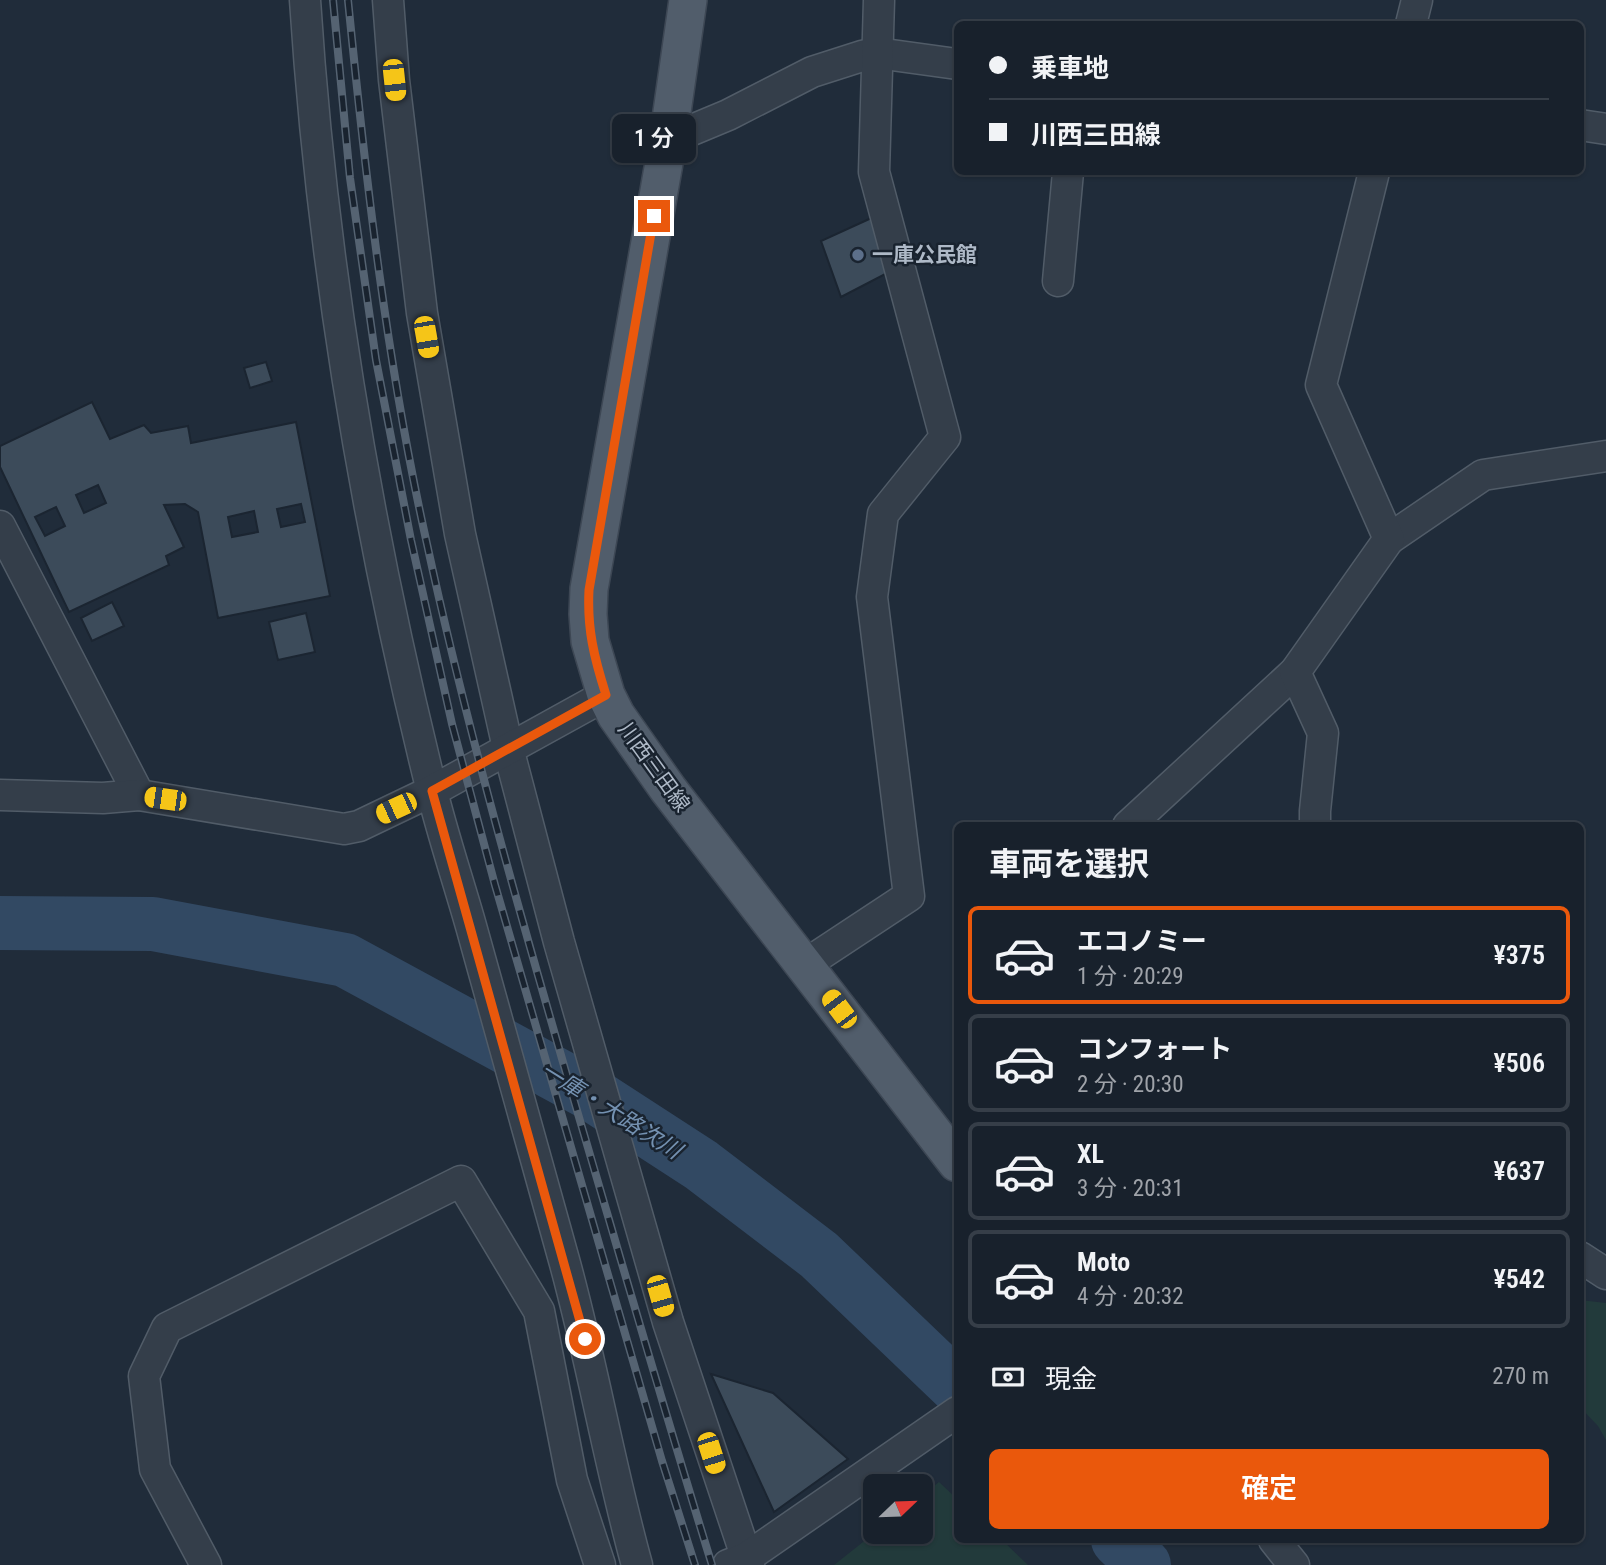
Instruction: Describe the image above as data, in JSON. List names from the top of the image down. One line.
{"streets":{"main road":["川西三田線"]},"water":["一庫・大路次川"],"places":["一庫公民館"],"north":"top right","page":{"banner":["乗車地","川西三田線"],"bubble":"1 分","heading":"車両を選択","list":[{"name":"エコノミー","note":"1 分 · 20:29","value":"¥375"},{"name":"コンフォート","note":"2 分 · 20:30","value":"¥506"},{"name":"XL","note":"3 分 · 20:31","value":"¥637"},{"name":"Moto","note":"4 分 · 20:32","value":"¥542"}],"pay":["現金","270 m"],"buttons":"確定"}}
